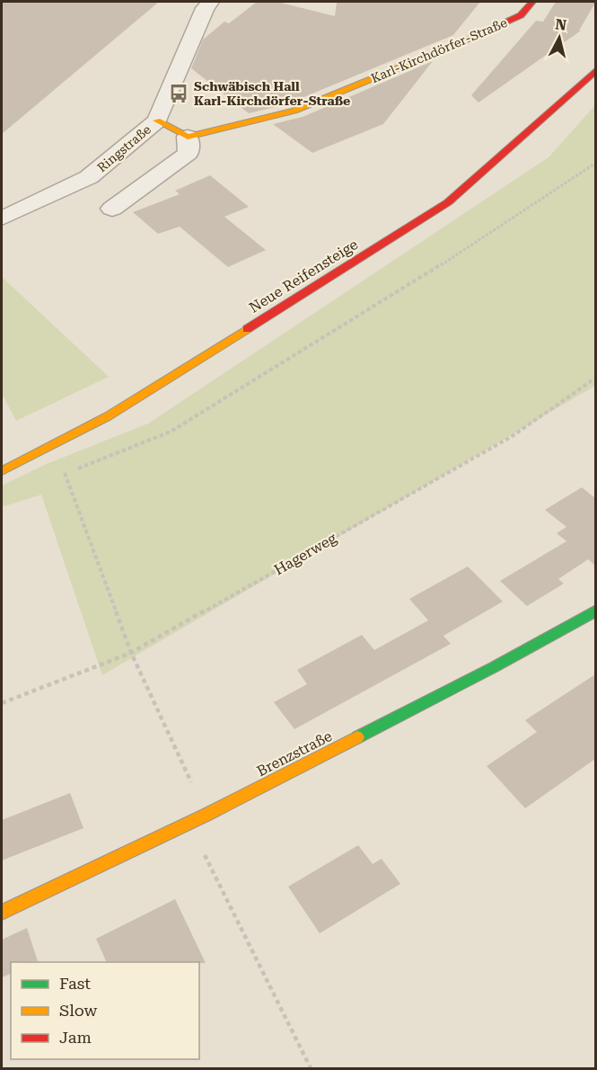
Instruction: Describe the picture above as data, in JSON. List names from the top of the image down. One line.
{"streets":{"street":["Karl-Kirchdörfer-Straße","Ringstraße","Neue Reifensteige","Brenzstraße"],"path":["Hagerweg"]},"places":{"bus stop":["Schwäbisch Hall Karl-Kirchdörfer-Straße"]},"legend":["Fast","Slow","Jam"],"north":"top"}
